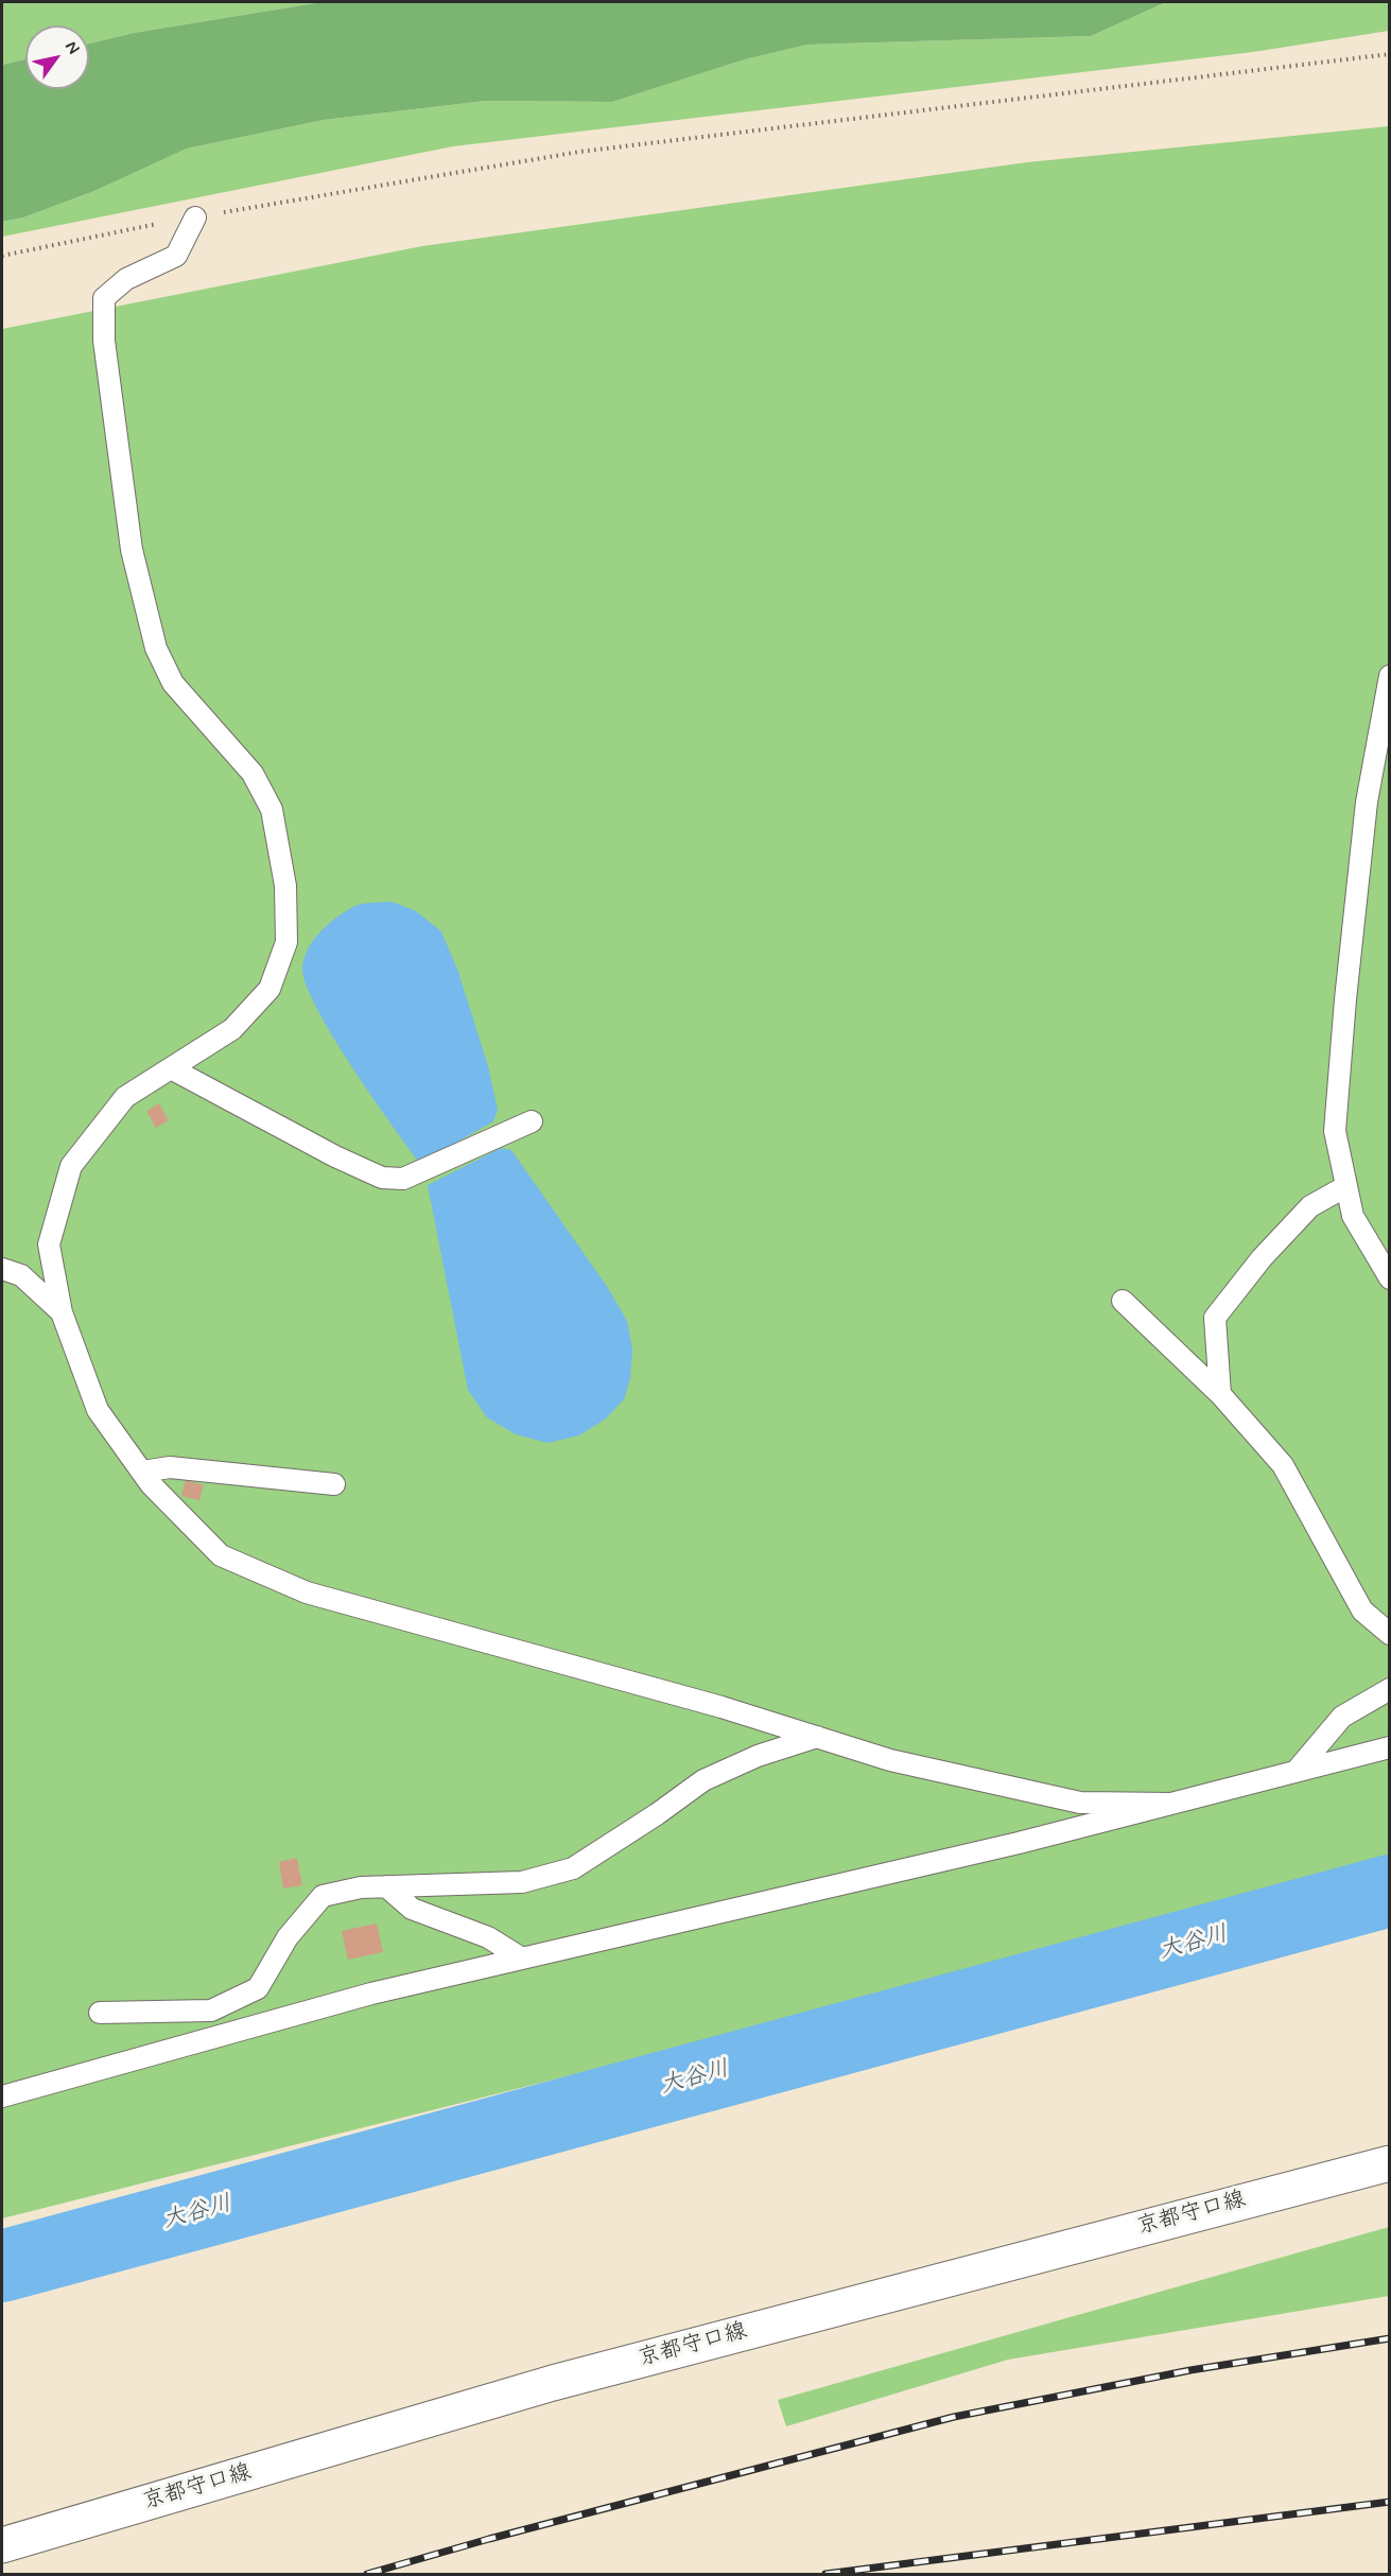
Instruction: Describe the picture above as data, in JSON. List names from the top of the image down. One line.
{"streets":{"main road":["京都守口線"]},"water":["大谷川"],"north":"top right"}
